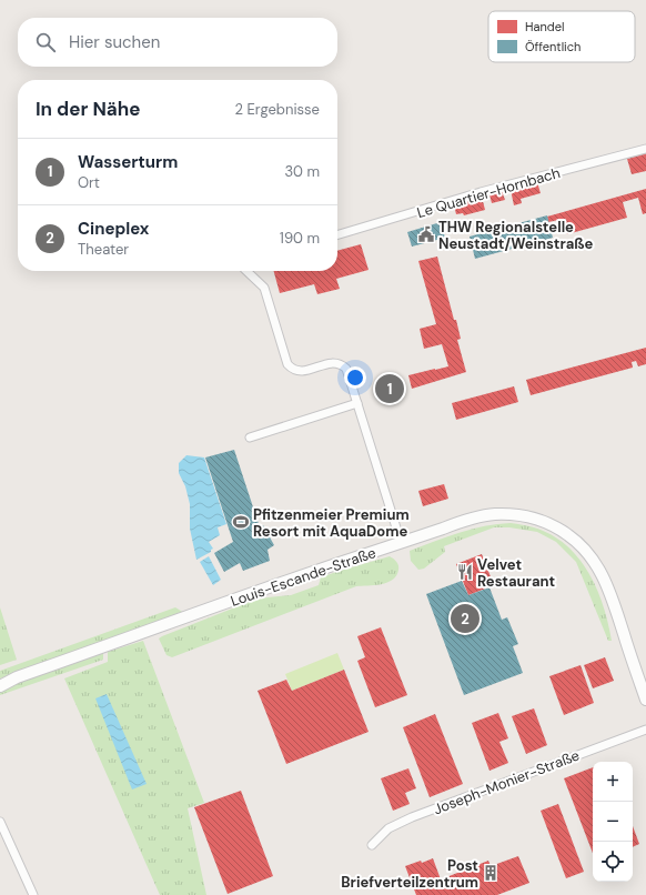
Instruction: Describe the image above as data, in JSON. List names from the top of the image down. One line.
{"streets":{"street":["Le Quartier-Hornbach","Louis-Escande-Straße","Joseph-Monier-Straße"]},"places":{"public building":["THW Regionalstelle Neustadt/Weinstraße"],"sports":["Pfitzenmeier Premium Resort mit AquaDome"],"restaurant":["Velvet Restaurant"],"building":["Post Briefverteilzentrum"]},"legend":["Handel","Öffentlich"],"page":{"search":"Hier suchen","heading":["In der Nähe","2 Ergebnisse"],"list":[{"mark":"1","name":"Wasserturm","note":"Ort","value":"30 m"},{"mark":"2","name":"Cineplex","note":"Theater","value":"190 m"}],"pins":["1","2"],"map_buttons":["+","−"]}}
